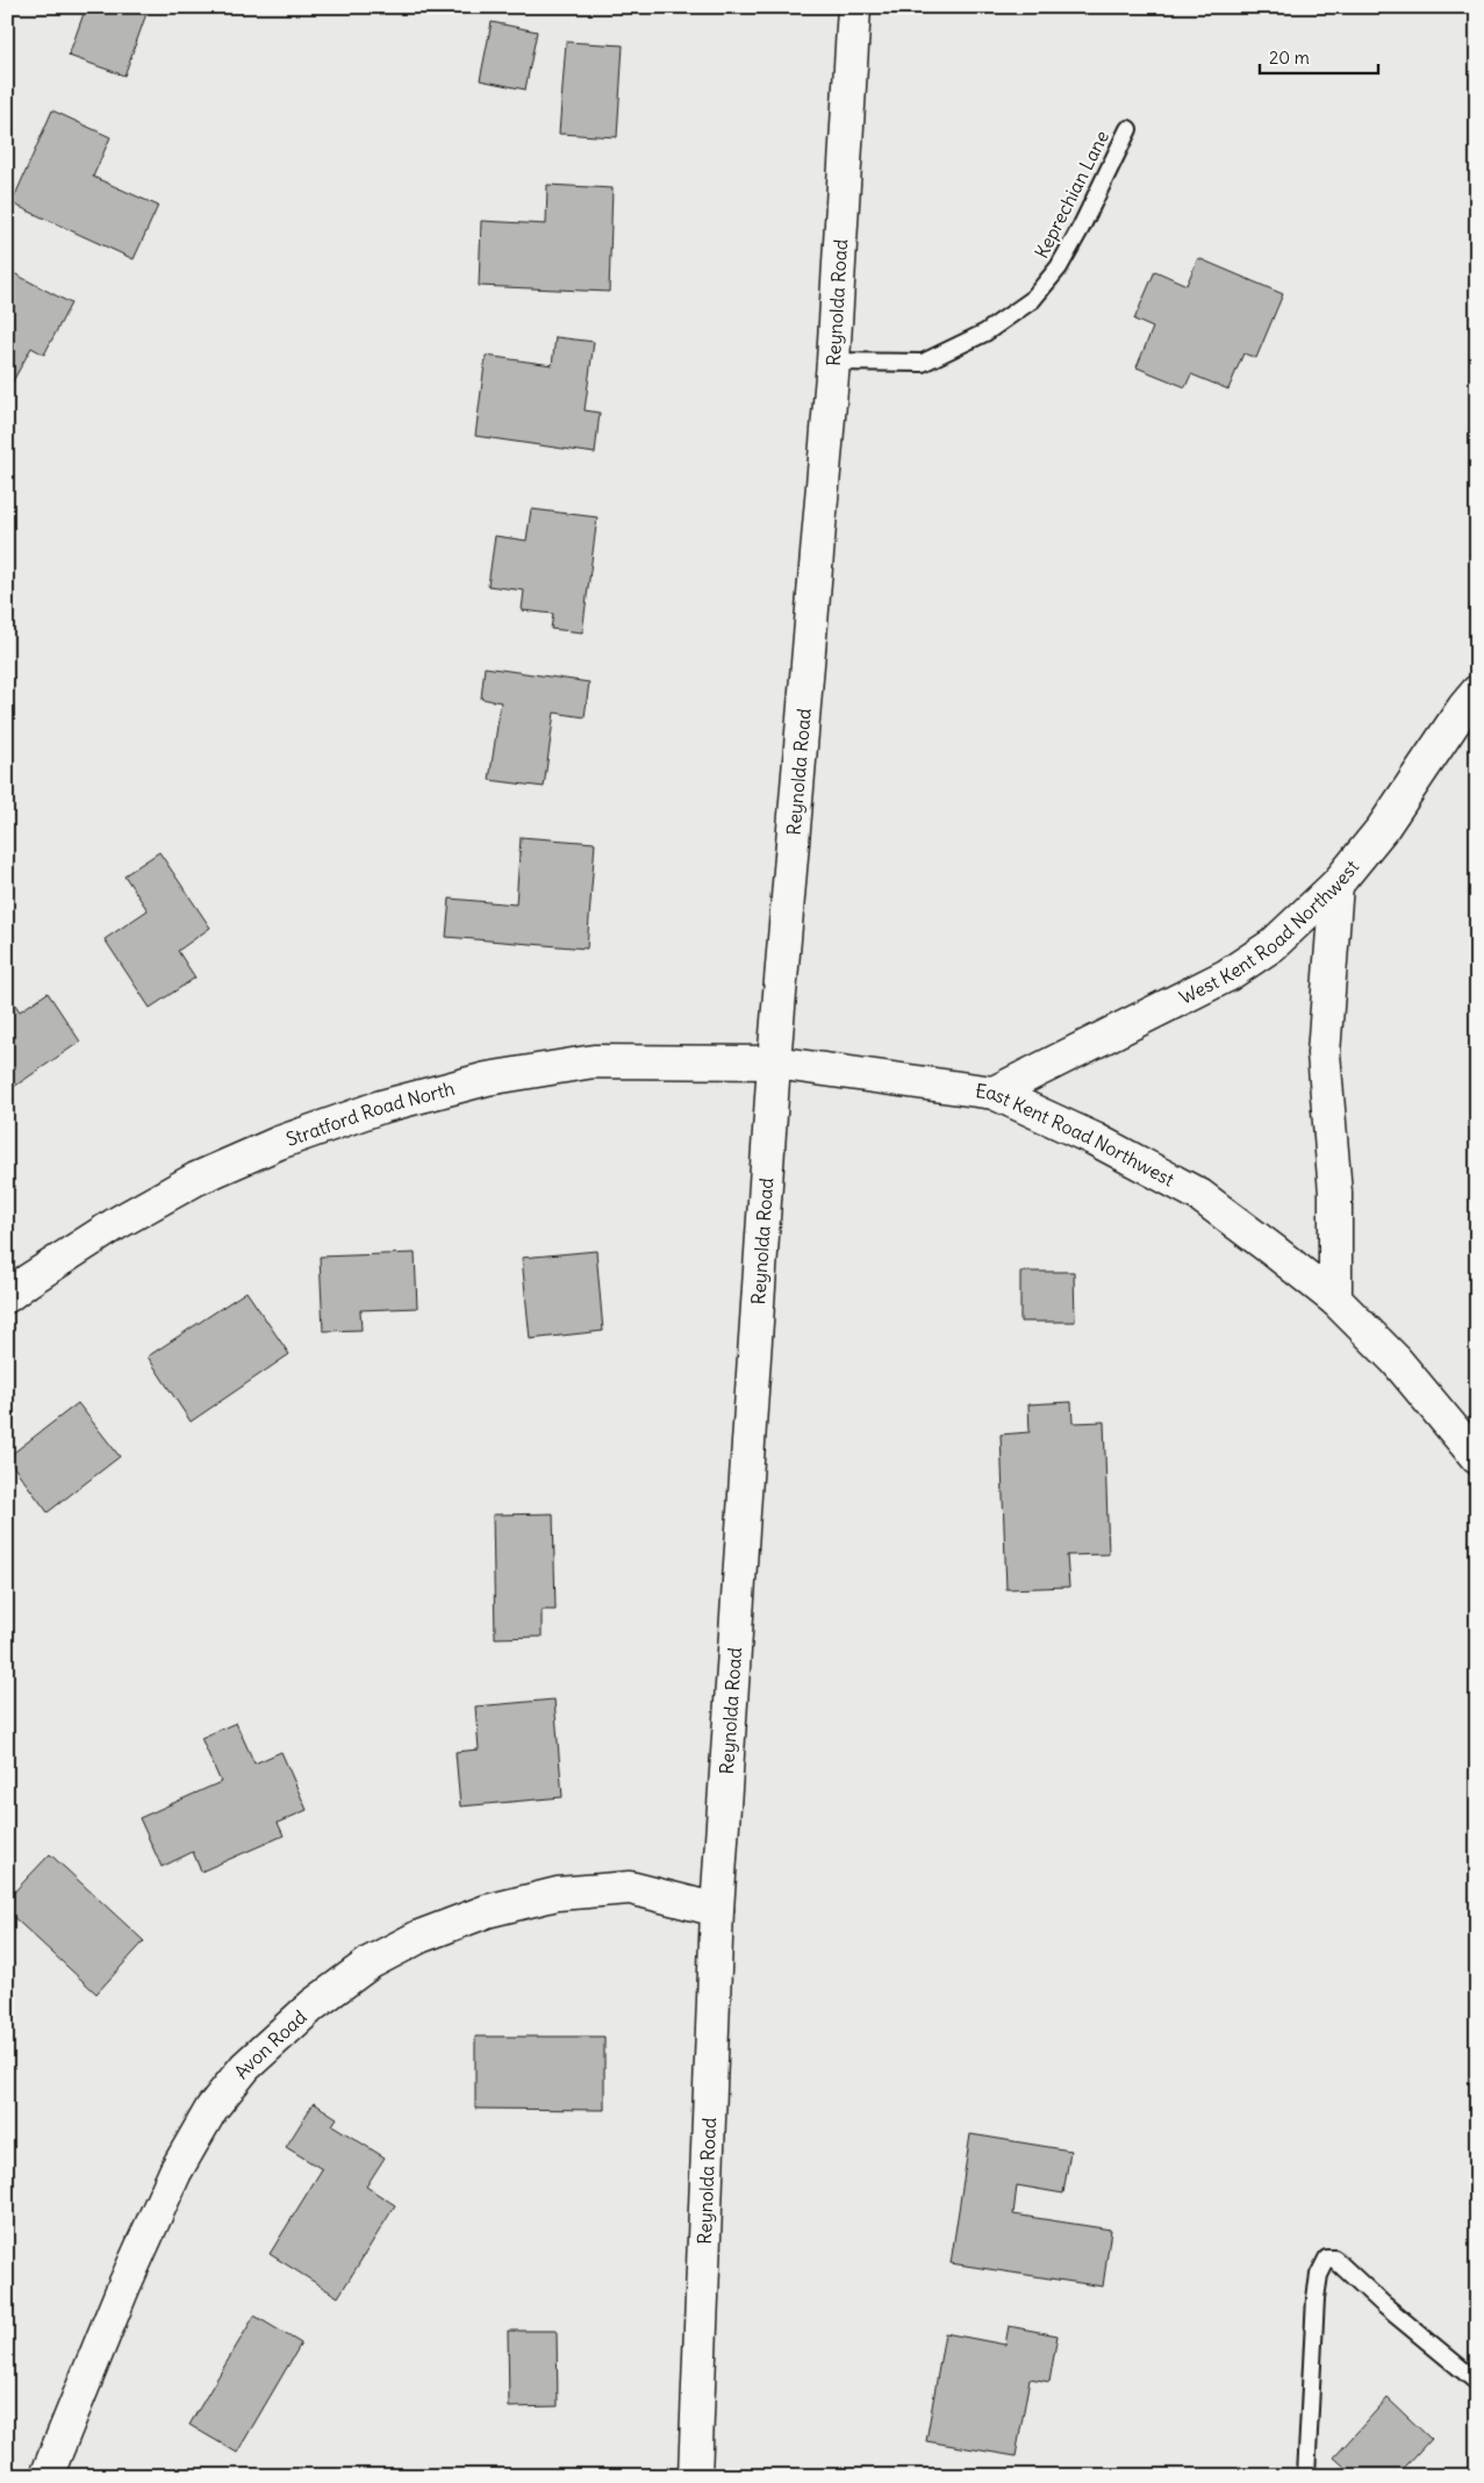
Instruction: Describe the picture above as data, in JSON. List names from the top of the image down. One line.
{"streets":{"main road":["Reynolda Road","West Kent Road Northwest","Stratford Road North","East Kent Road Northwest","Avon Road"],"lane":["Keprechian Lane"]},"crossings":[["Keprechian Lane","Reynolda Road"],["Reynolda Road","Stratford Road North"],["Reynolda Road","East Kent Road Northwest"],["Reynolda Road","Avon Road"],["West Kent Road Northwest","East Kent Road Northwest"],["Stratford Road North","East Kent Road Northwest"]],"scale_bar":"20 m"}
